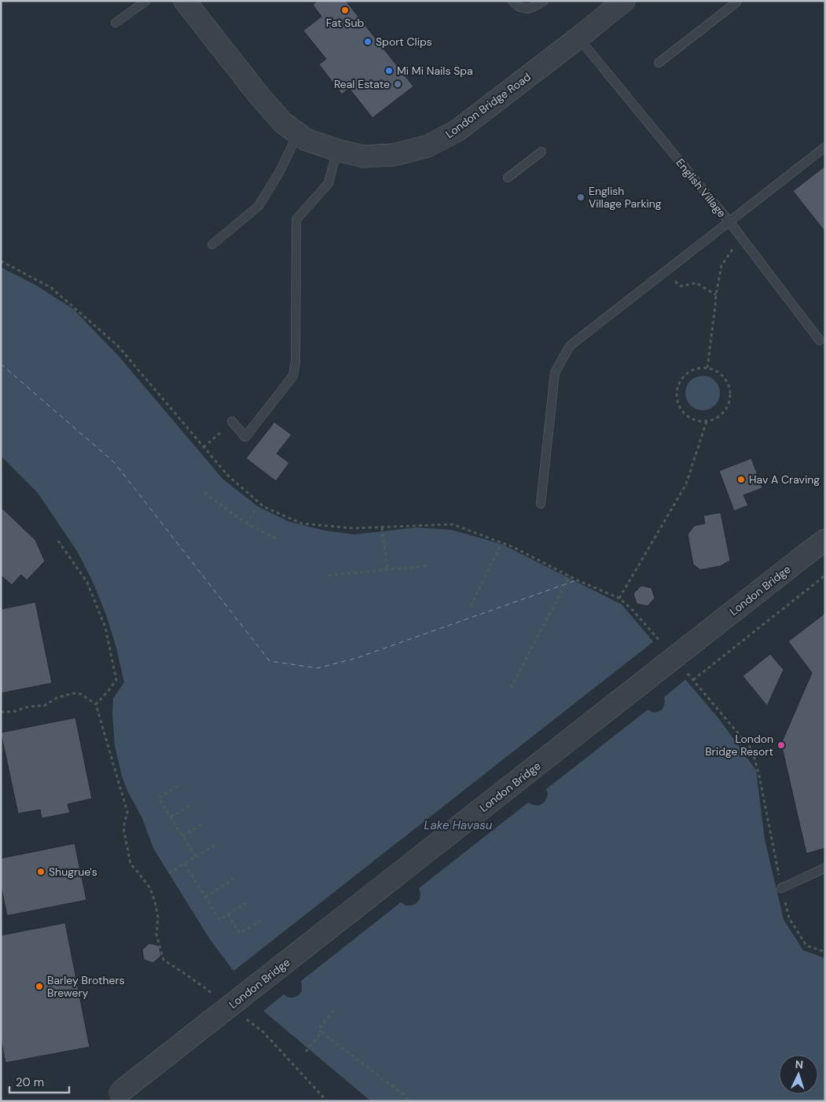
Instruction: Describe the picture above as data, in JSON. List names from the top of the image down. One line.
{"streets":{"street":["London Bridge Road","London Bridge"],"lane":["English Village"]},"crossings":[["London Bridge Road","English Village"]],"water":["Lake Havasu"],"places":["Fat Sub","Sport Clips","Mi Mi Nails Spa","Real Estate","English Village Parking","Hav A Craving","London Bridge Resort","Shugrue's","Barley Brothers Brewery"],"scale_bar":"20 m","north":"top"}
